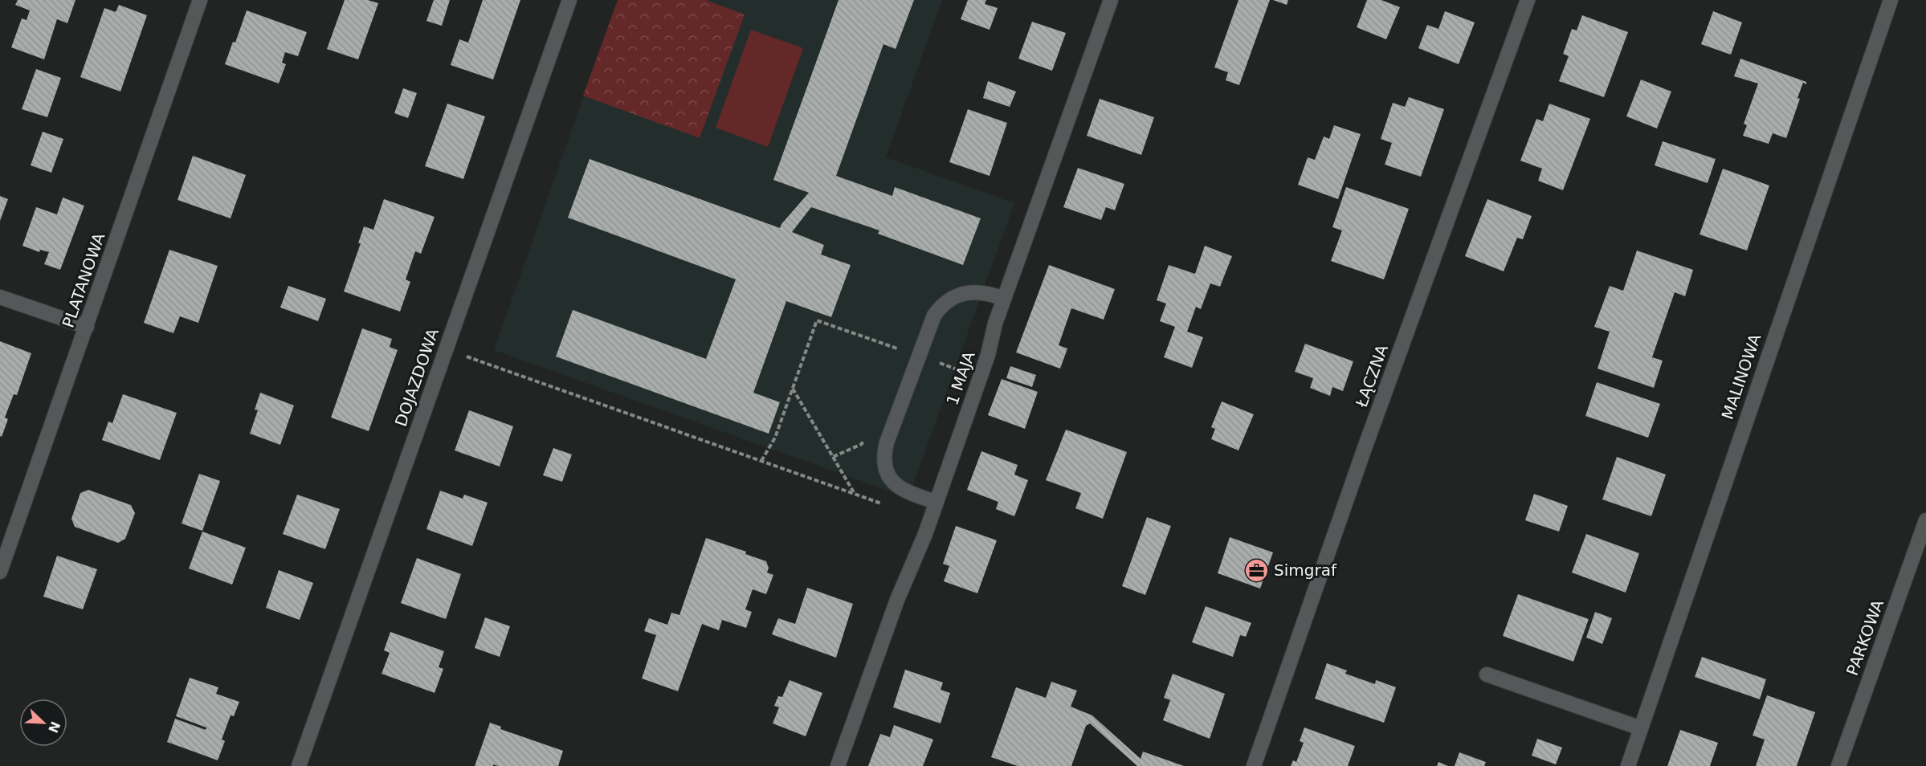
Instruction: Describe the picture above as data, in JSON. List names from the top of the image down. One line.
{"streets":{"street":["PLATANOWA","ŁĄCZNA","MALINOWA","DOJAZDOWA","1 MAJA","PARKOWA"]},"places":{"office":["Simgraf"]},"north":"bottom right"}
